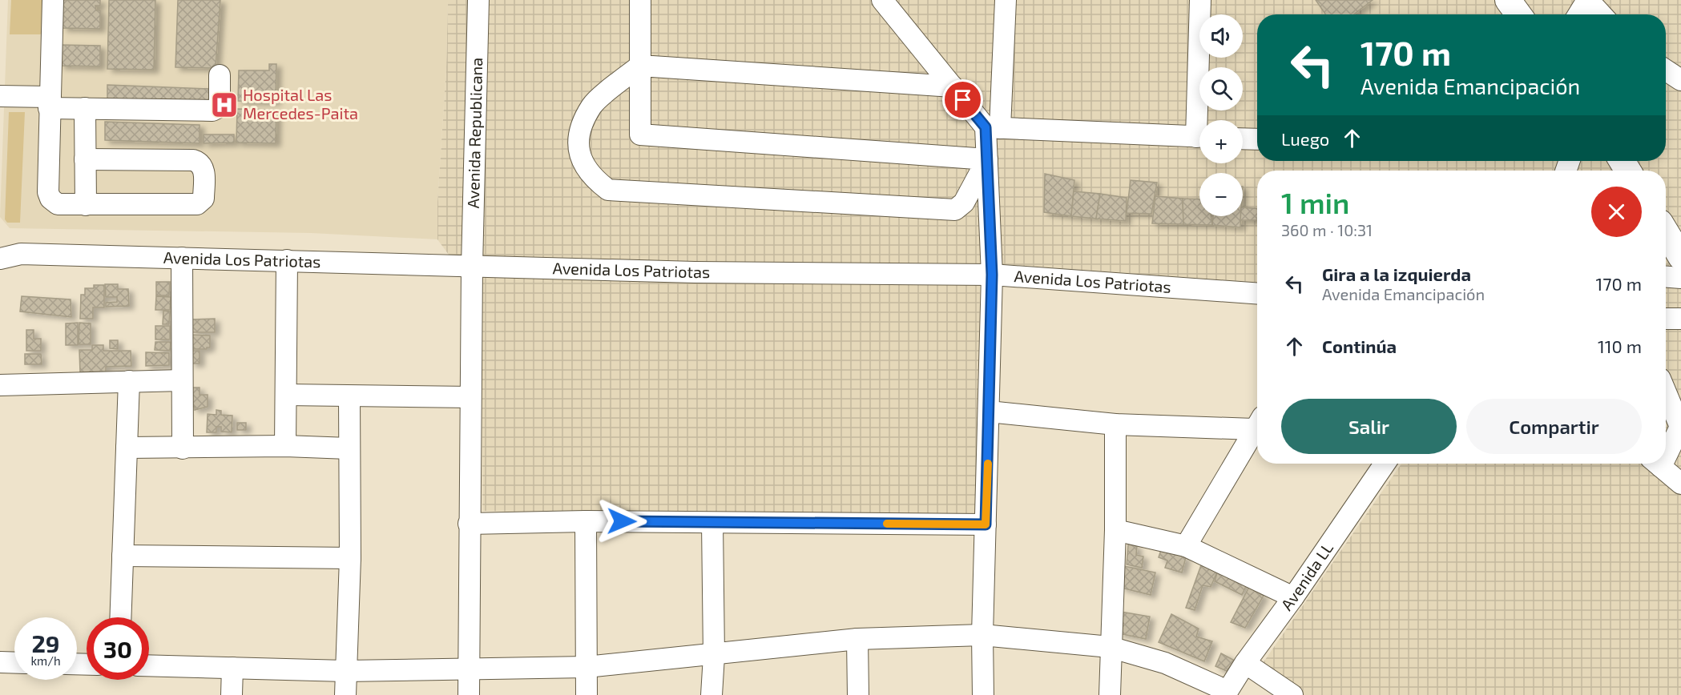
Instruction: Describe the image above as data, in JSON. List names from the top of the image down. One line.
{"streets":{"street":["Avenida Republicana","Avenida Los Patriotas","Avenida LL"]},"crossings":[["Avenida Republicana","Avenida Los Patriotas"]],"places":{"hospital":["Hospital Las Mercedes-Paita"]},"page":{"map_buttons":["+","−"],"turn":["170 m","Avenida Emancipación"],"then":"Luego","heading":["1 min","360 m · 10:31"],"list":[{"name":"Gira a la izquierda","note":"Avenida Emancipación","value":"170 m"},{"name":"Continúa","value":"110 m"}],"buttons":["Salir","Compartir"],"speed":"29 km/h","limit":"30"}}
